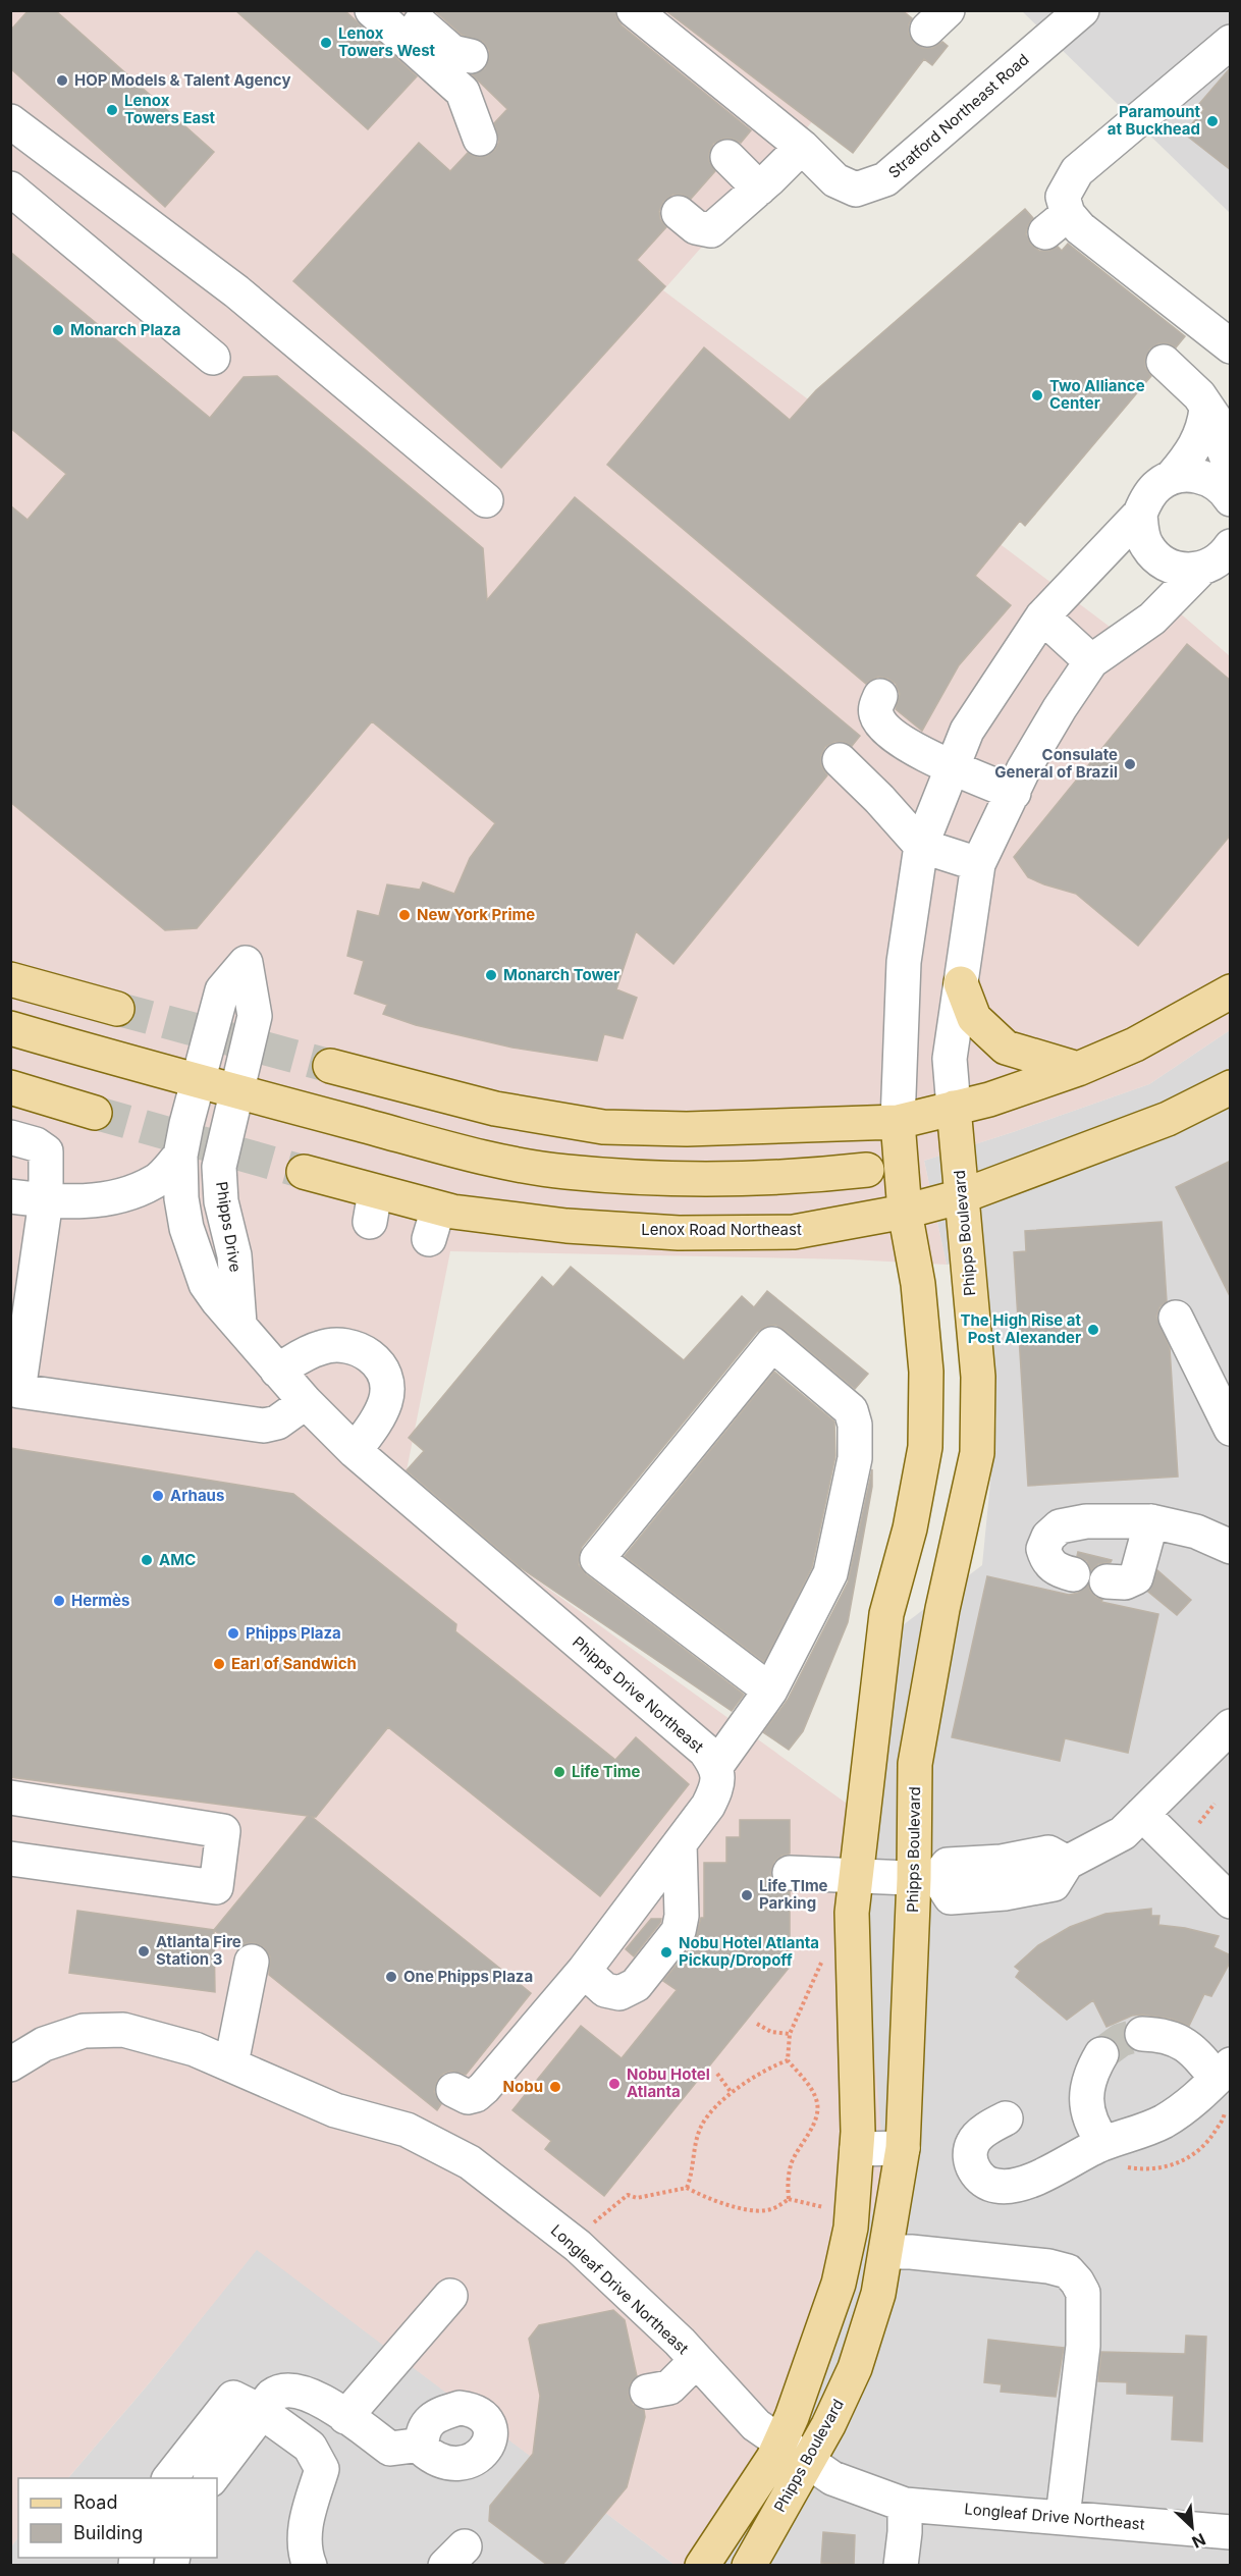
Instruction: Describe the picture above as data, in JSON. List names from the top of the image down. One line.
{"streets":{"main road":["Lenox Road Northeast","Phipps Boulevard"],"street":["Stratford Northeast Road","Phipps Drive","Phipps Drive Northeast","Longleaf Drive Northeast"]},"crossings":[["Phipps Drive","Phipps Drive Northeast"],["Lenox Road Northeast","Phipps Boulevard"],["Phipps Boulevard","Longleaf Drive Northeast"]],"places":["Lenox Towers West","HOP Models & Talent Agency","Lenox Towers East","Paramount at Buckhead","Monarch Plaza","Two Alliance Center","Consulate General of Brazil","New York Prime","Monarch Tower","The High Rise at Post Alexander","Arhaus","AMC","Hermès","Phipps Plaza","Earl of Sandwich","Life Time","Life TIme Parking","Atlanta Fire Station 3","Nobu Hotel Atlanta Pickup/Dropoff","One Phipps Plaza","Nobu Hotel Atlanta","Nobu"],"legend":["Road","Building"],"north":"bottom right"}
